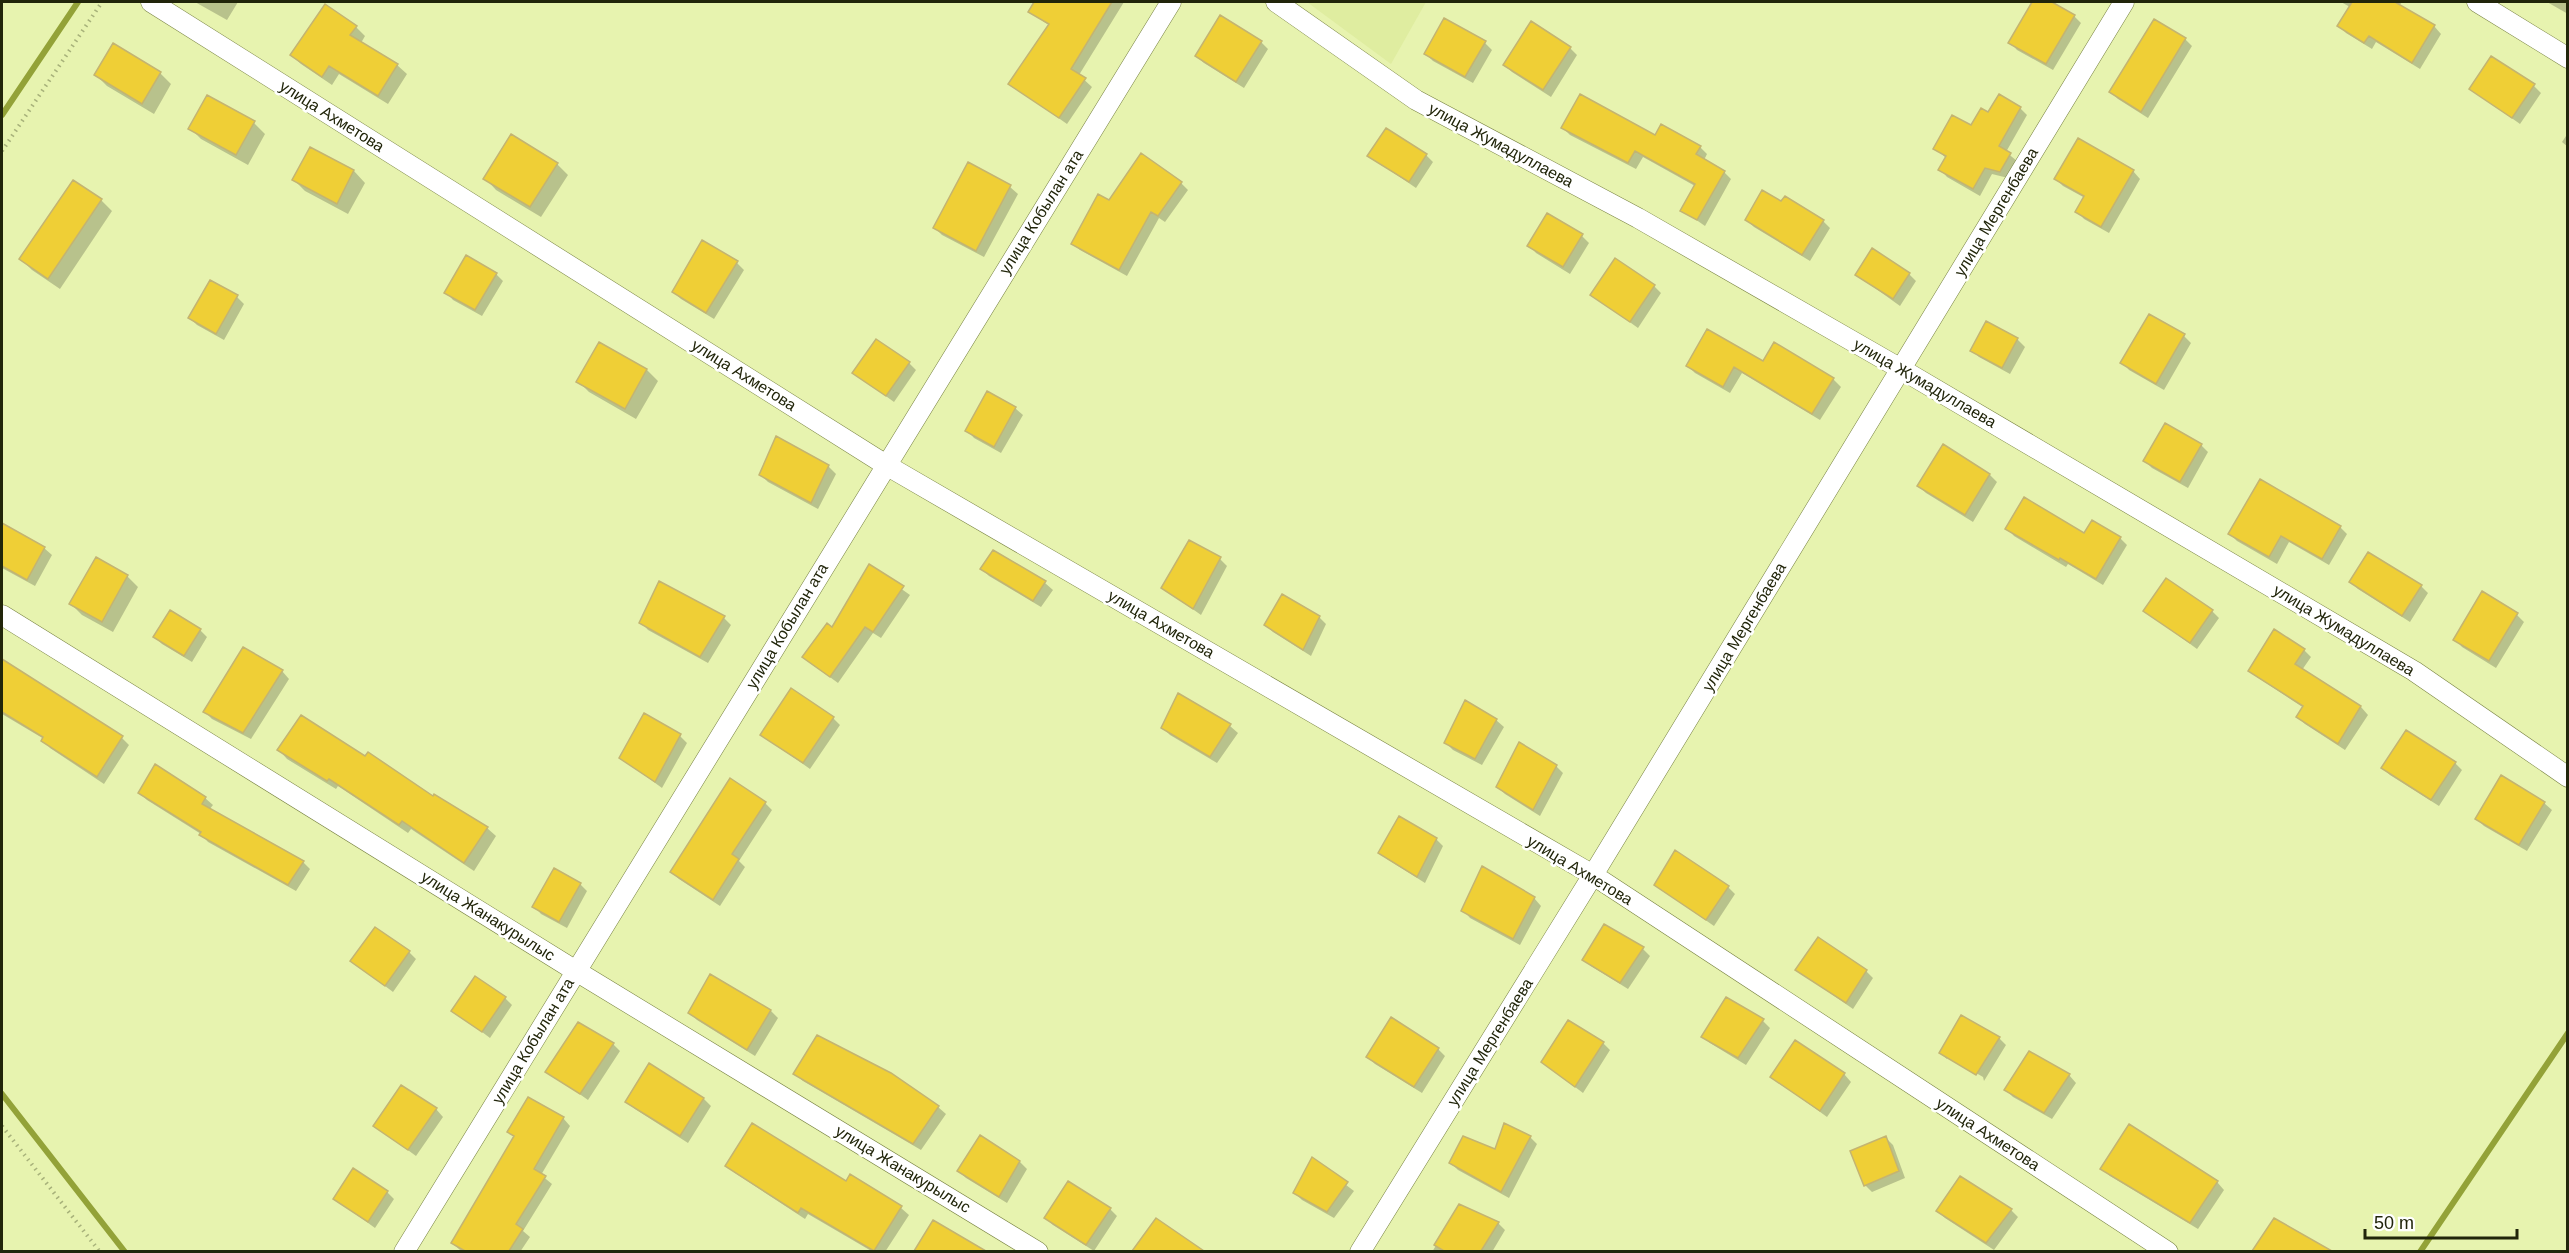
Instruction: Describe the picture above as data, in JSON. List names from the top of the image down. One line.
{"streets":{"street":["улица Ахметова","улица Жумадуллаева","улица Кобылан ата","улица Мергенбаева","улица Жанакурылыс"]},"crossings":[["улица Ахметова","улица Кобылан ата"],["улица Ахметова","улица Мергенбаева"],["улица Жумадуллаева","улица Мергенбаева"],["улица Кобылан ата","улица Жанакурылыс"]],"scale_bar":"50 m"}
